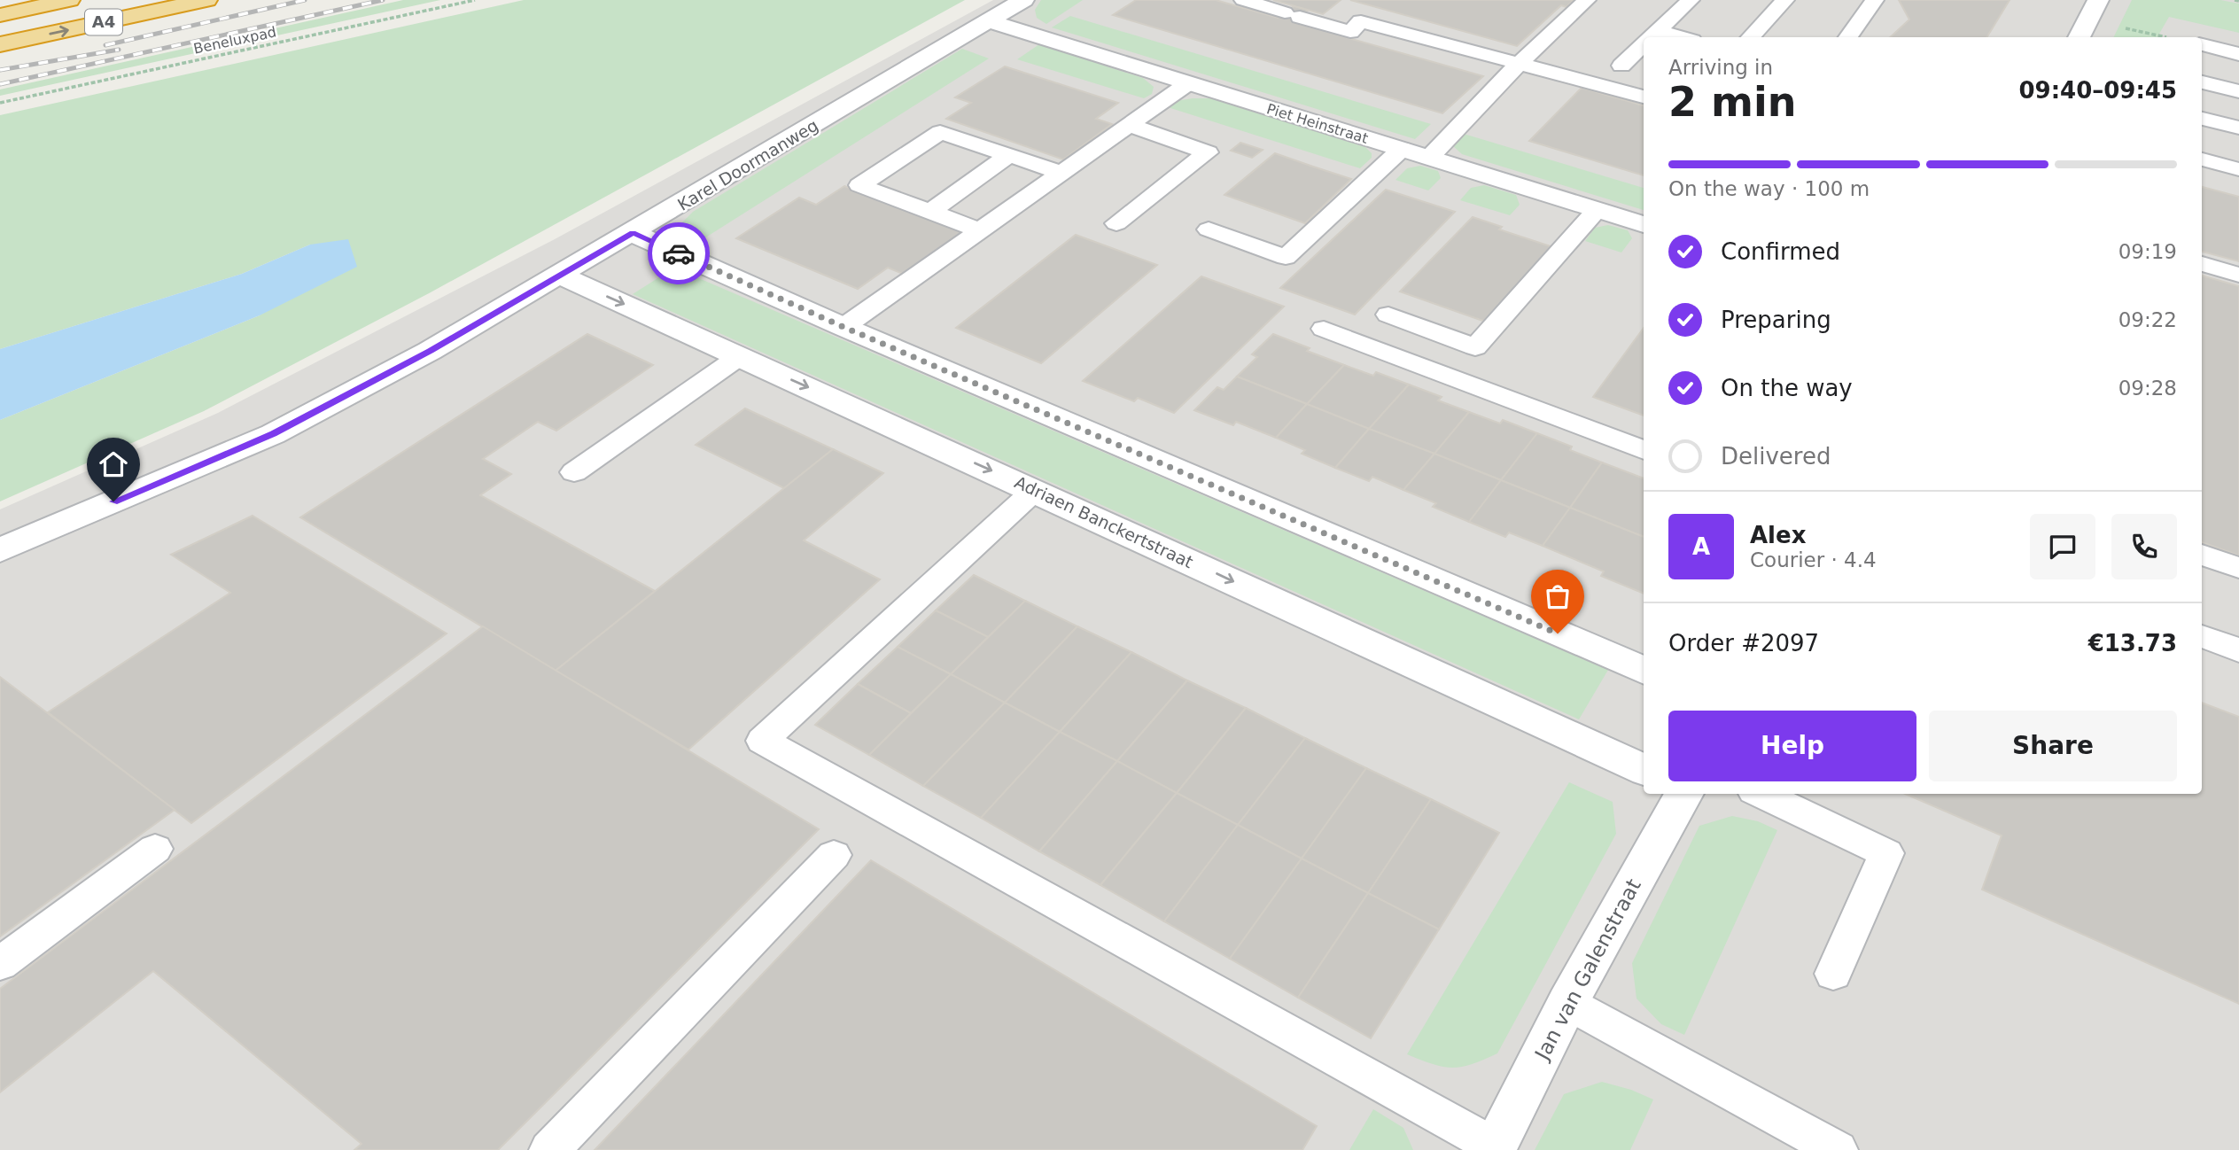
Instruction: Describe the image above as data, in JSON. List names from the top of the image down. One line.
{"streets":{"highway":["A4"],"street":["Piet Heinstraat","Karel Doormanweg","Adriaen Banckertstraat","Jan van Galenstraat"],"path":["Beneluxpad"]},"crossings":[["Piet Heinstraat","Karel Doormanweg"],["Karel Doormanweg","Adriaen Banckertstraat"]],"page":{"heading":["2 min","Arriving in","09:40–09:45"],"panel":["Alex","Courier · 4.4","Order #2097","€13.73"],"bar":"On the way · 100 m","list":[["Confirmed","09:19"],["Preparing","09:22"],["On the way","09:28"],"Delivered"],"round":"A","buttons":["Help","Share"]}}
